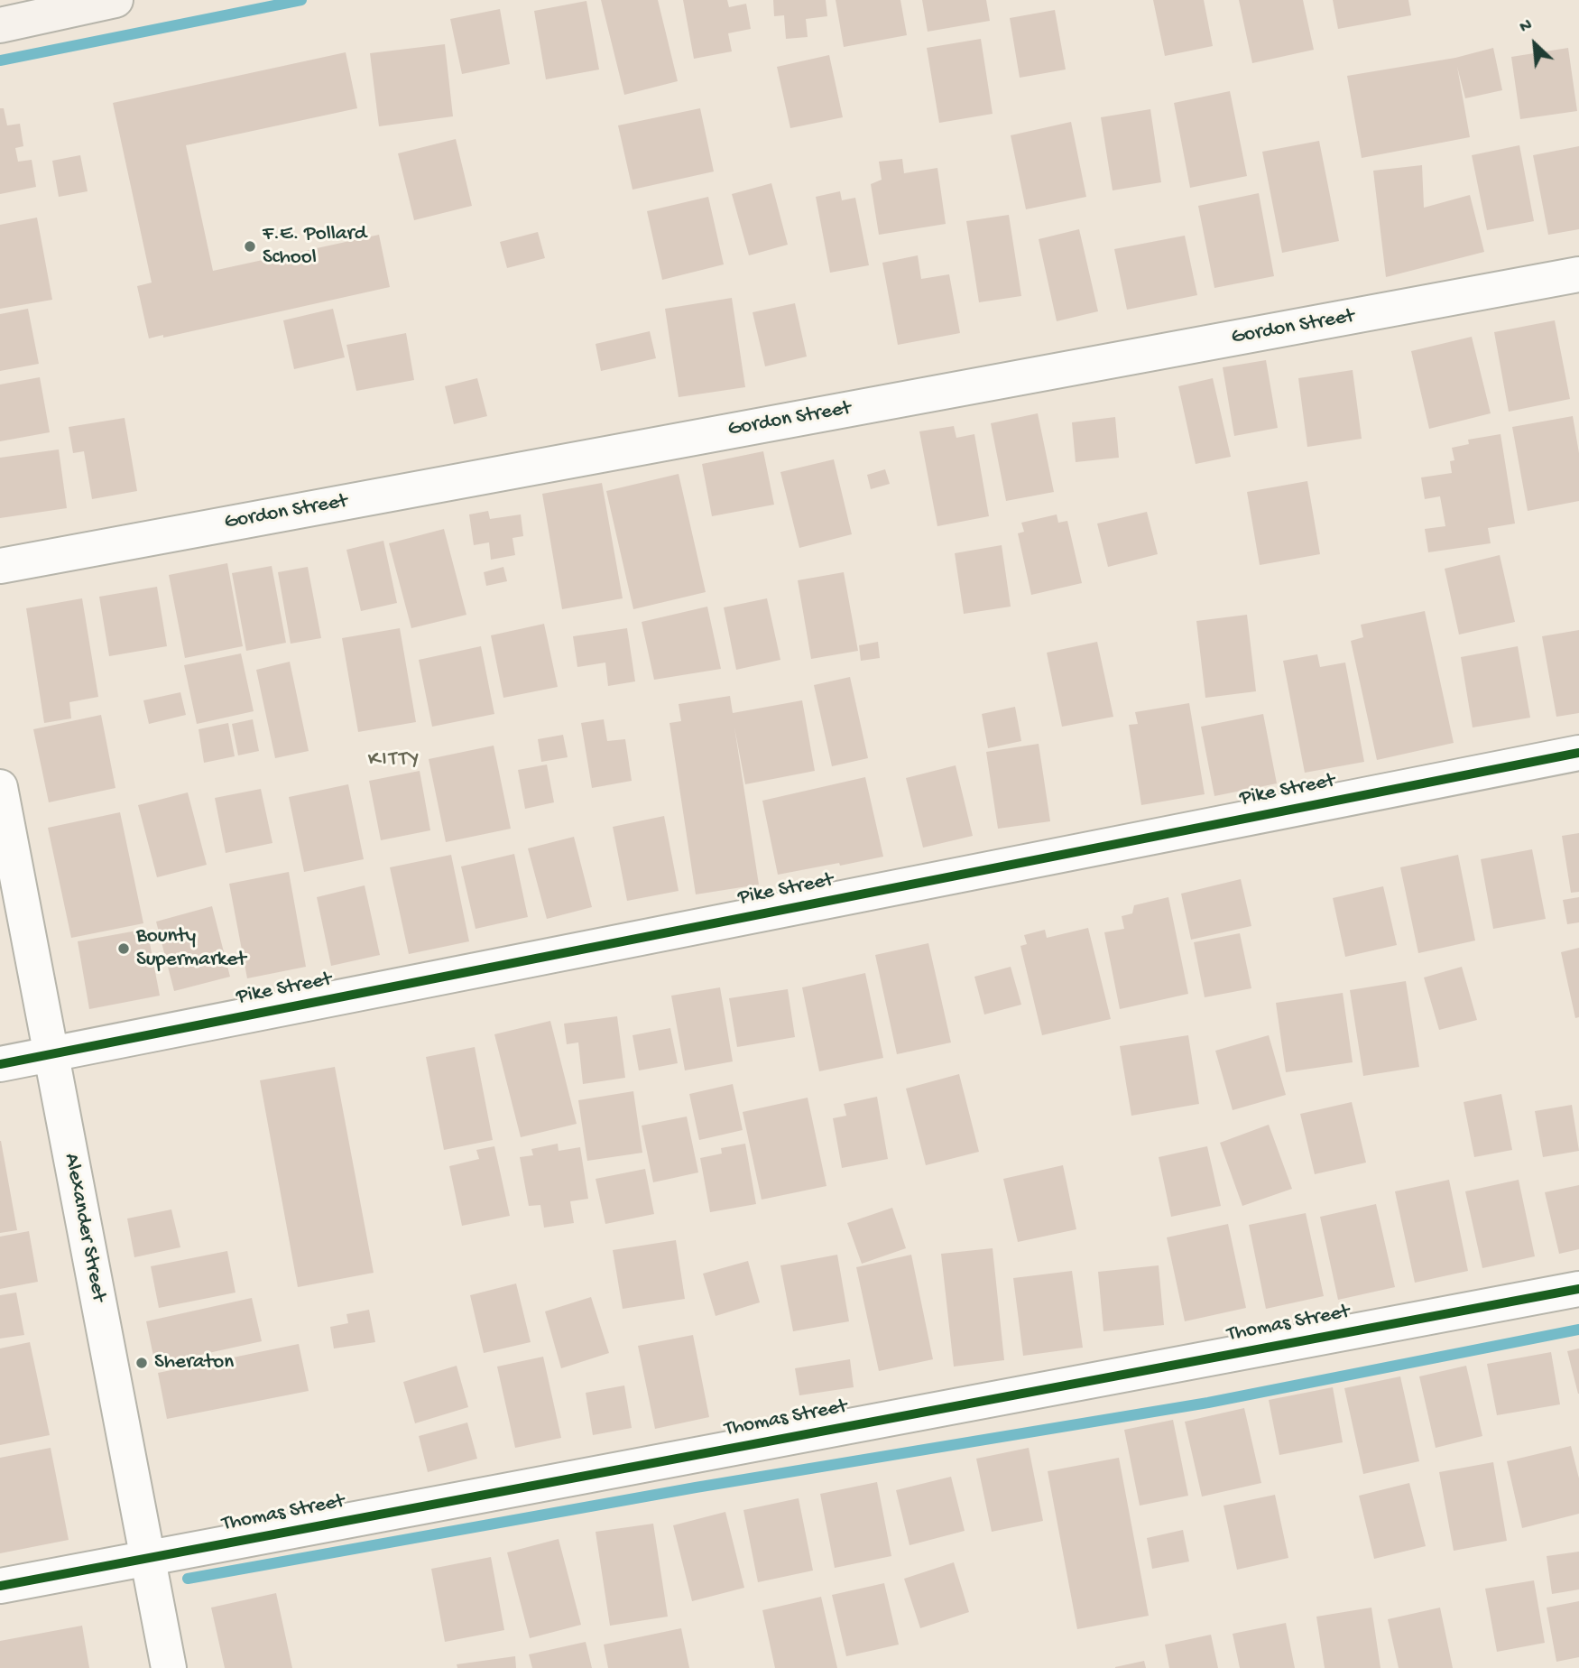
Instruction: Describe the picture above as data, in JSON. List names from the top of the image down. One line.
{"streets":{"street":["Gordon Street","Pike Street","Alexander Street","Thomas Street"]},"crossings":[["Pike Street","Alexander Street"],["Alexander Street","Thomas Street"]],"districts":["KITTY"],"places":["F.E. Pollard School","Bounty Supermarket","Sheraton"],"north":"top left"}
